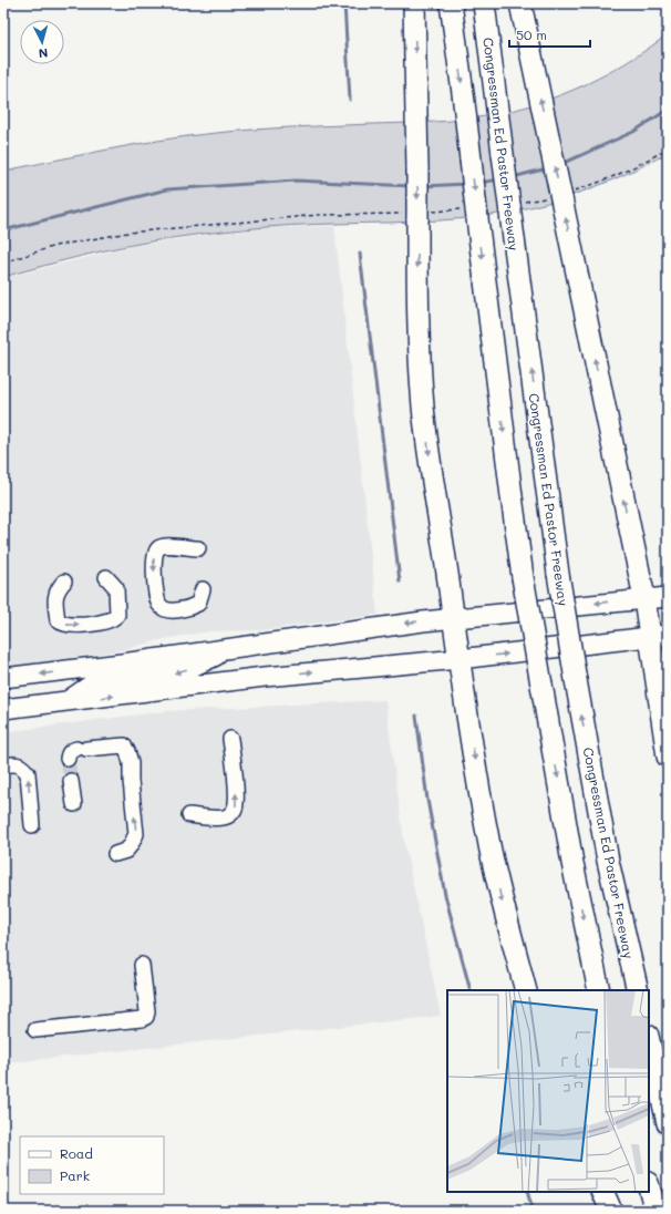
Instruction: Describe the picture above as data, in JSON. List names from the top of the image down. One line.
{"streets":{"highway":["Congressman Ed Pastor Freeway"]},"legend":["Road","Park"],"scale_bar":"50 m","north":"bottom"}
